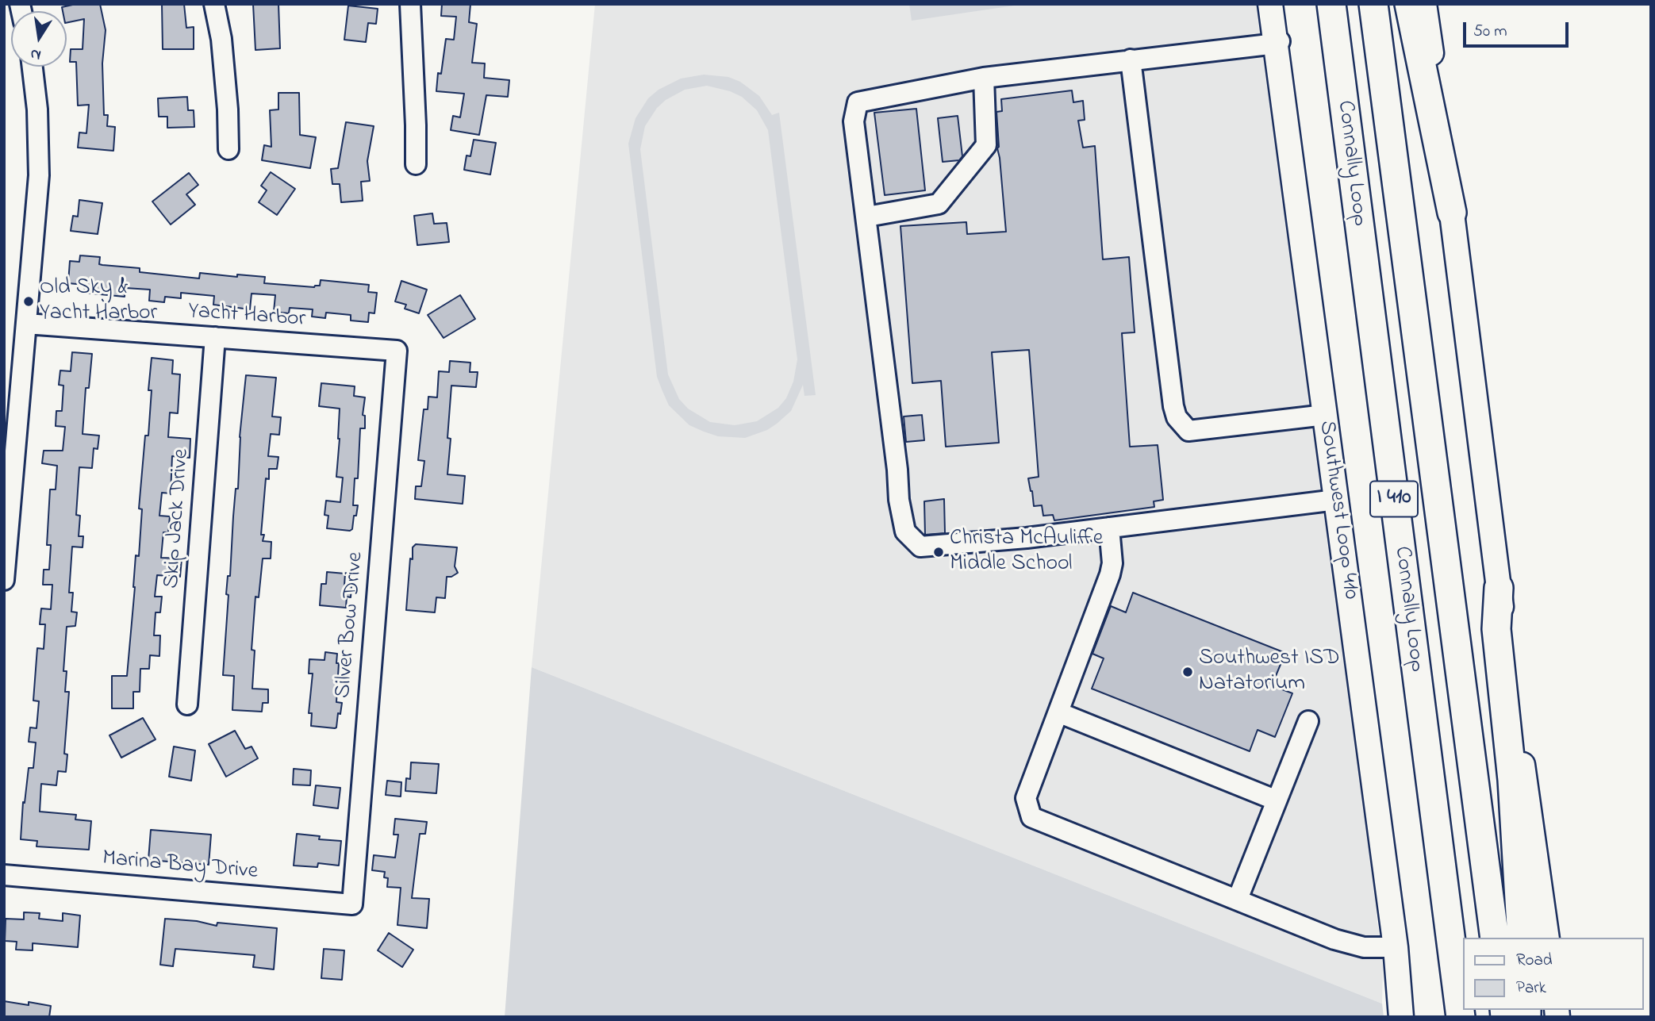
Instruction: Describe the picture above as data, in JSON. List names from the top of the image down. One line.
{"streets":{"highway":["Connally Loop","I 410"],"main road":["Southwest Loop 410"],"street":["Yacht Harbor","Skip Jack Drive","Silver Bow Drive","Marina Bay Drive"]},"crossings":[["Yacht Harbor","Skip Jack Drive"],["Yacht Harbor","Silver Bow Drive"],["Silver Bow Drive","Marina Bay Drive"]],"places":["Old Sky & Yacht Harbor","Christa McAuliffe Middle School","Southwest ISD Natatorium"],"legend":["Road","Park"],"scale_bar":"50 m","north":"bottom"}
